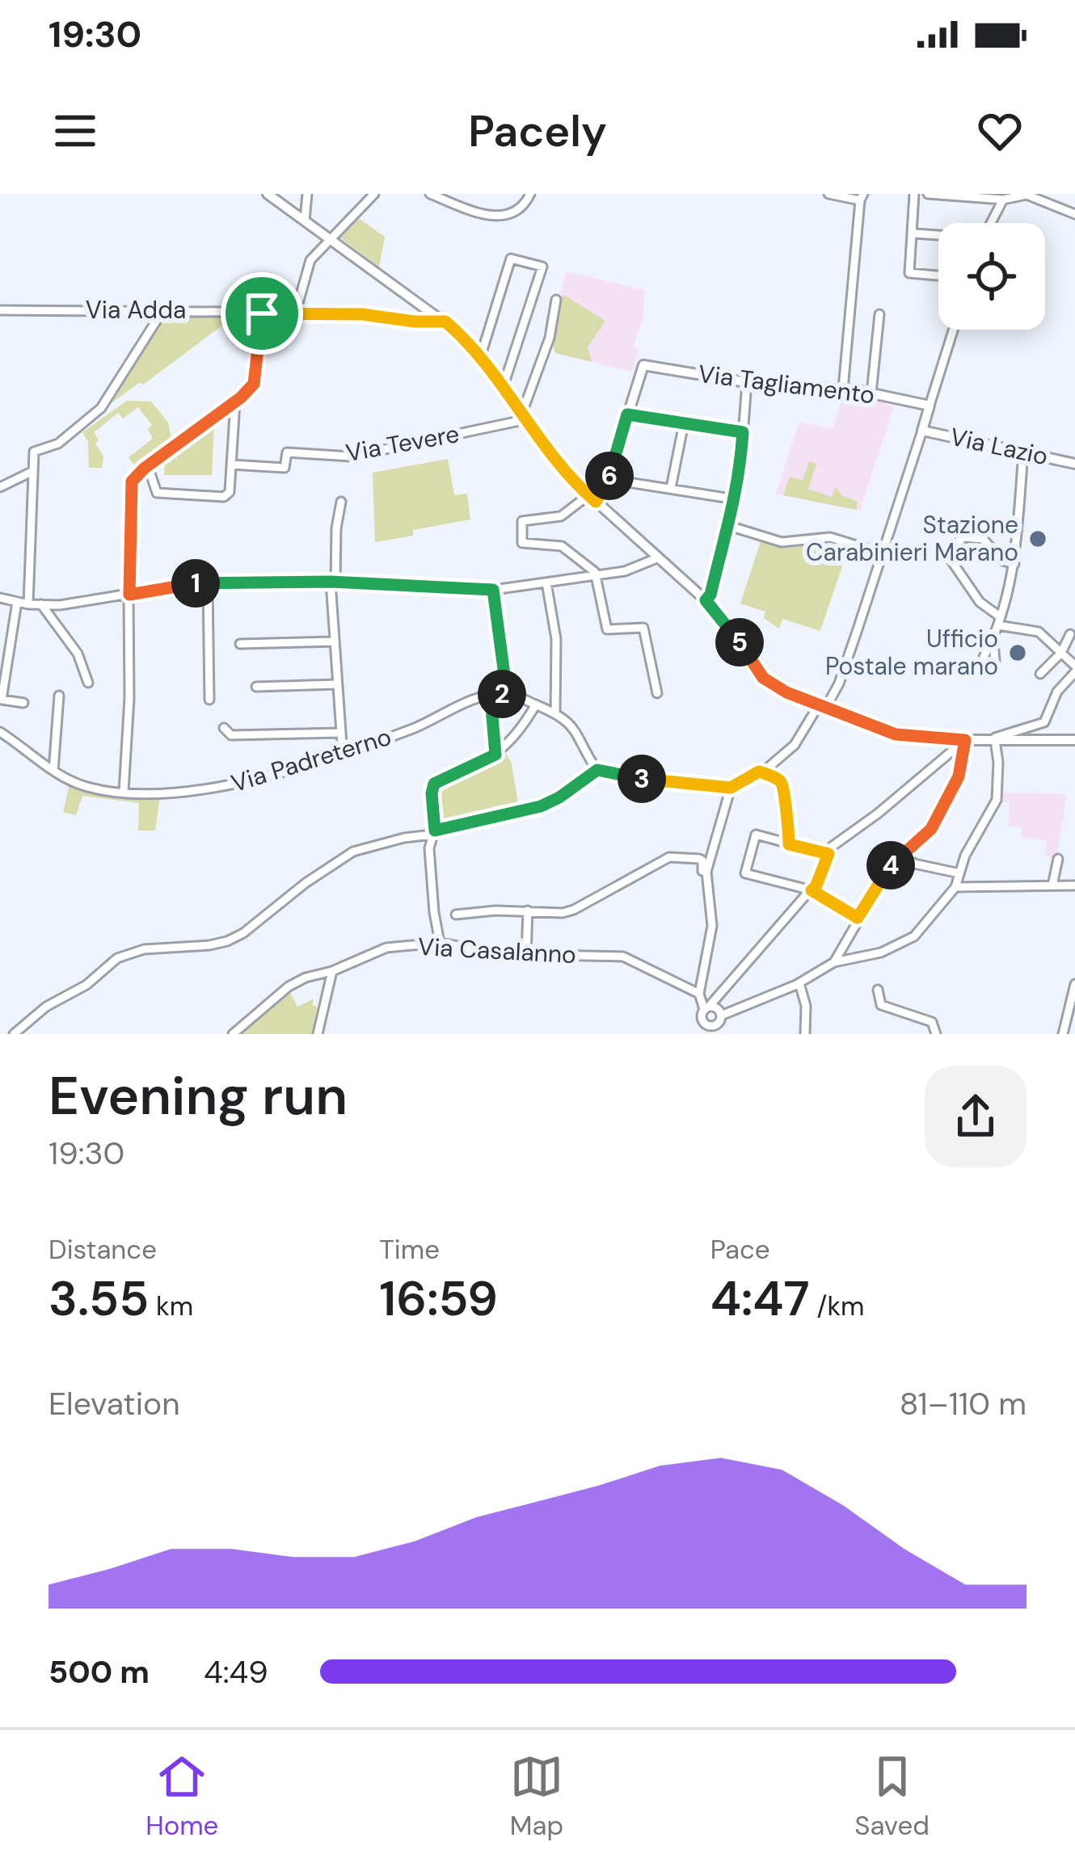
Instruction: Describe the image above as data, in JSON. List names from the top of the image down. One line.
{"streets":{"main road":["Via Tagliamento","Via Lazio"],"street":["Via Adda","Via Tevere","Via Padreterno","Via Casalanno"]},"places":["Stazione Carabinieri Marano","Ufficio Postale marano"],"page":{"status":"19:30","header":"Pacely","pins":["6","1","5","2","3","4"],"heading":["Evening run","19:30"],"stats":[["Distance","3.55 km"],["Time","16:59"],["Pace","4:47 /km"]],"chart":["Elevation","81–110 m"],"list":[{"name":"500 m","note":"4:49"}],"tabs":["Home","Map","Saved"]}}
